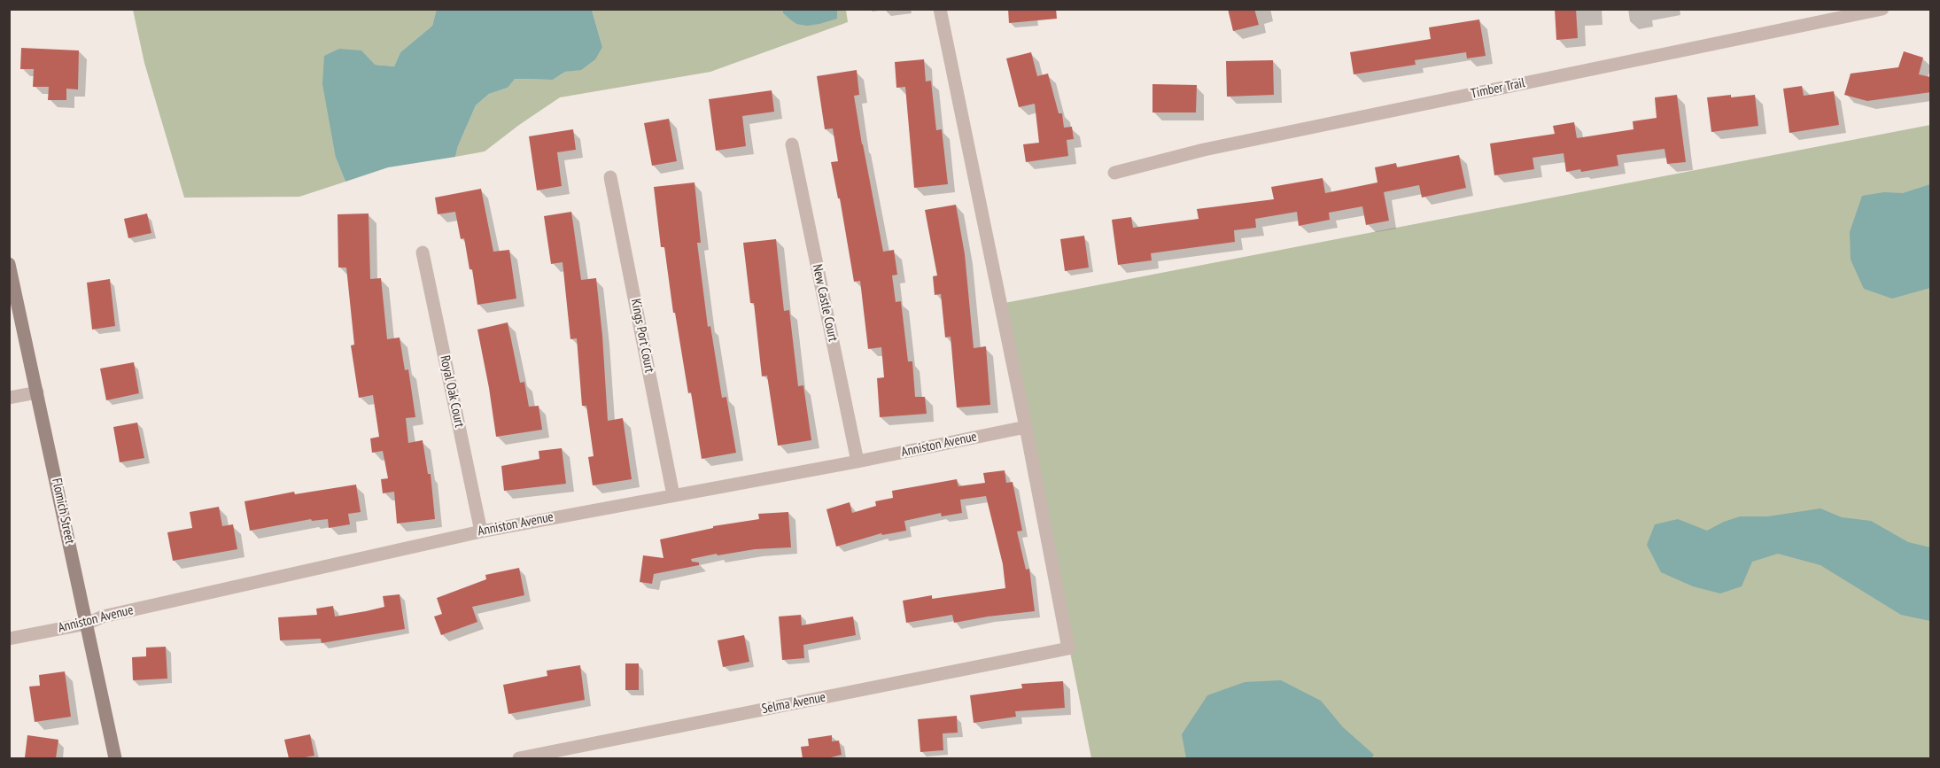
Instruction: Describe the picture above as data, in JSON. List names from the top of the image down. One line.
{"streets":{"street":["Timber Trail","New Castle Court","Kings Port Court","Royal Oak Court","Anniston Avenue","Flomich Street","Selma Avenue"]},"crossings":[["New Castle Court","Anniston Avenue"],["Kings Port Court","Anniston Avenue"],["Royal Oak Court","Anniston Avenue"],["Anniston Avenue","Flomich Street"],["Anniston Avenue","Selma Avenue"]]}
